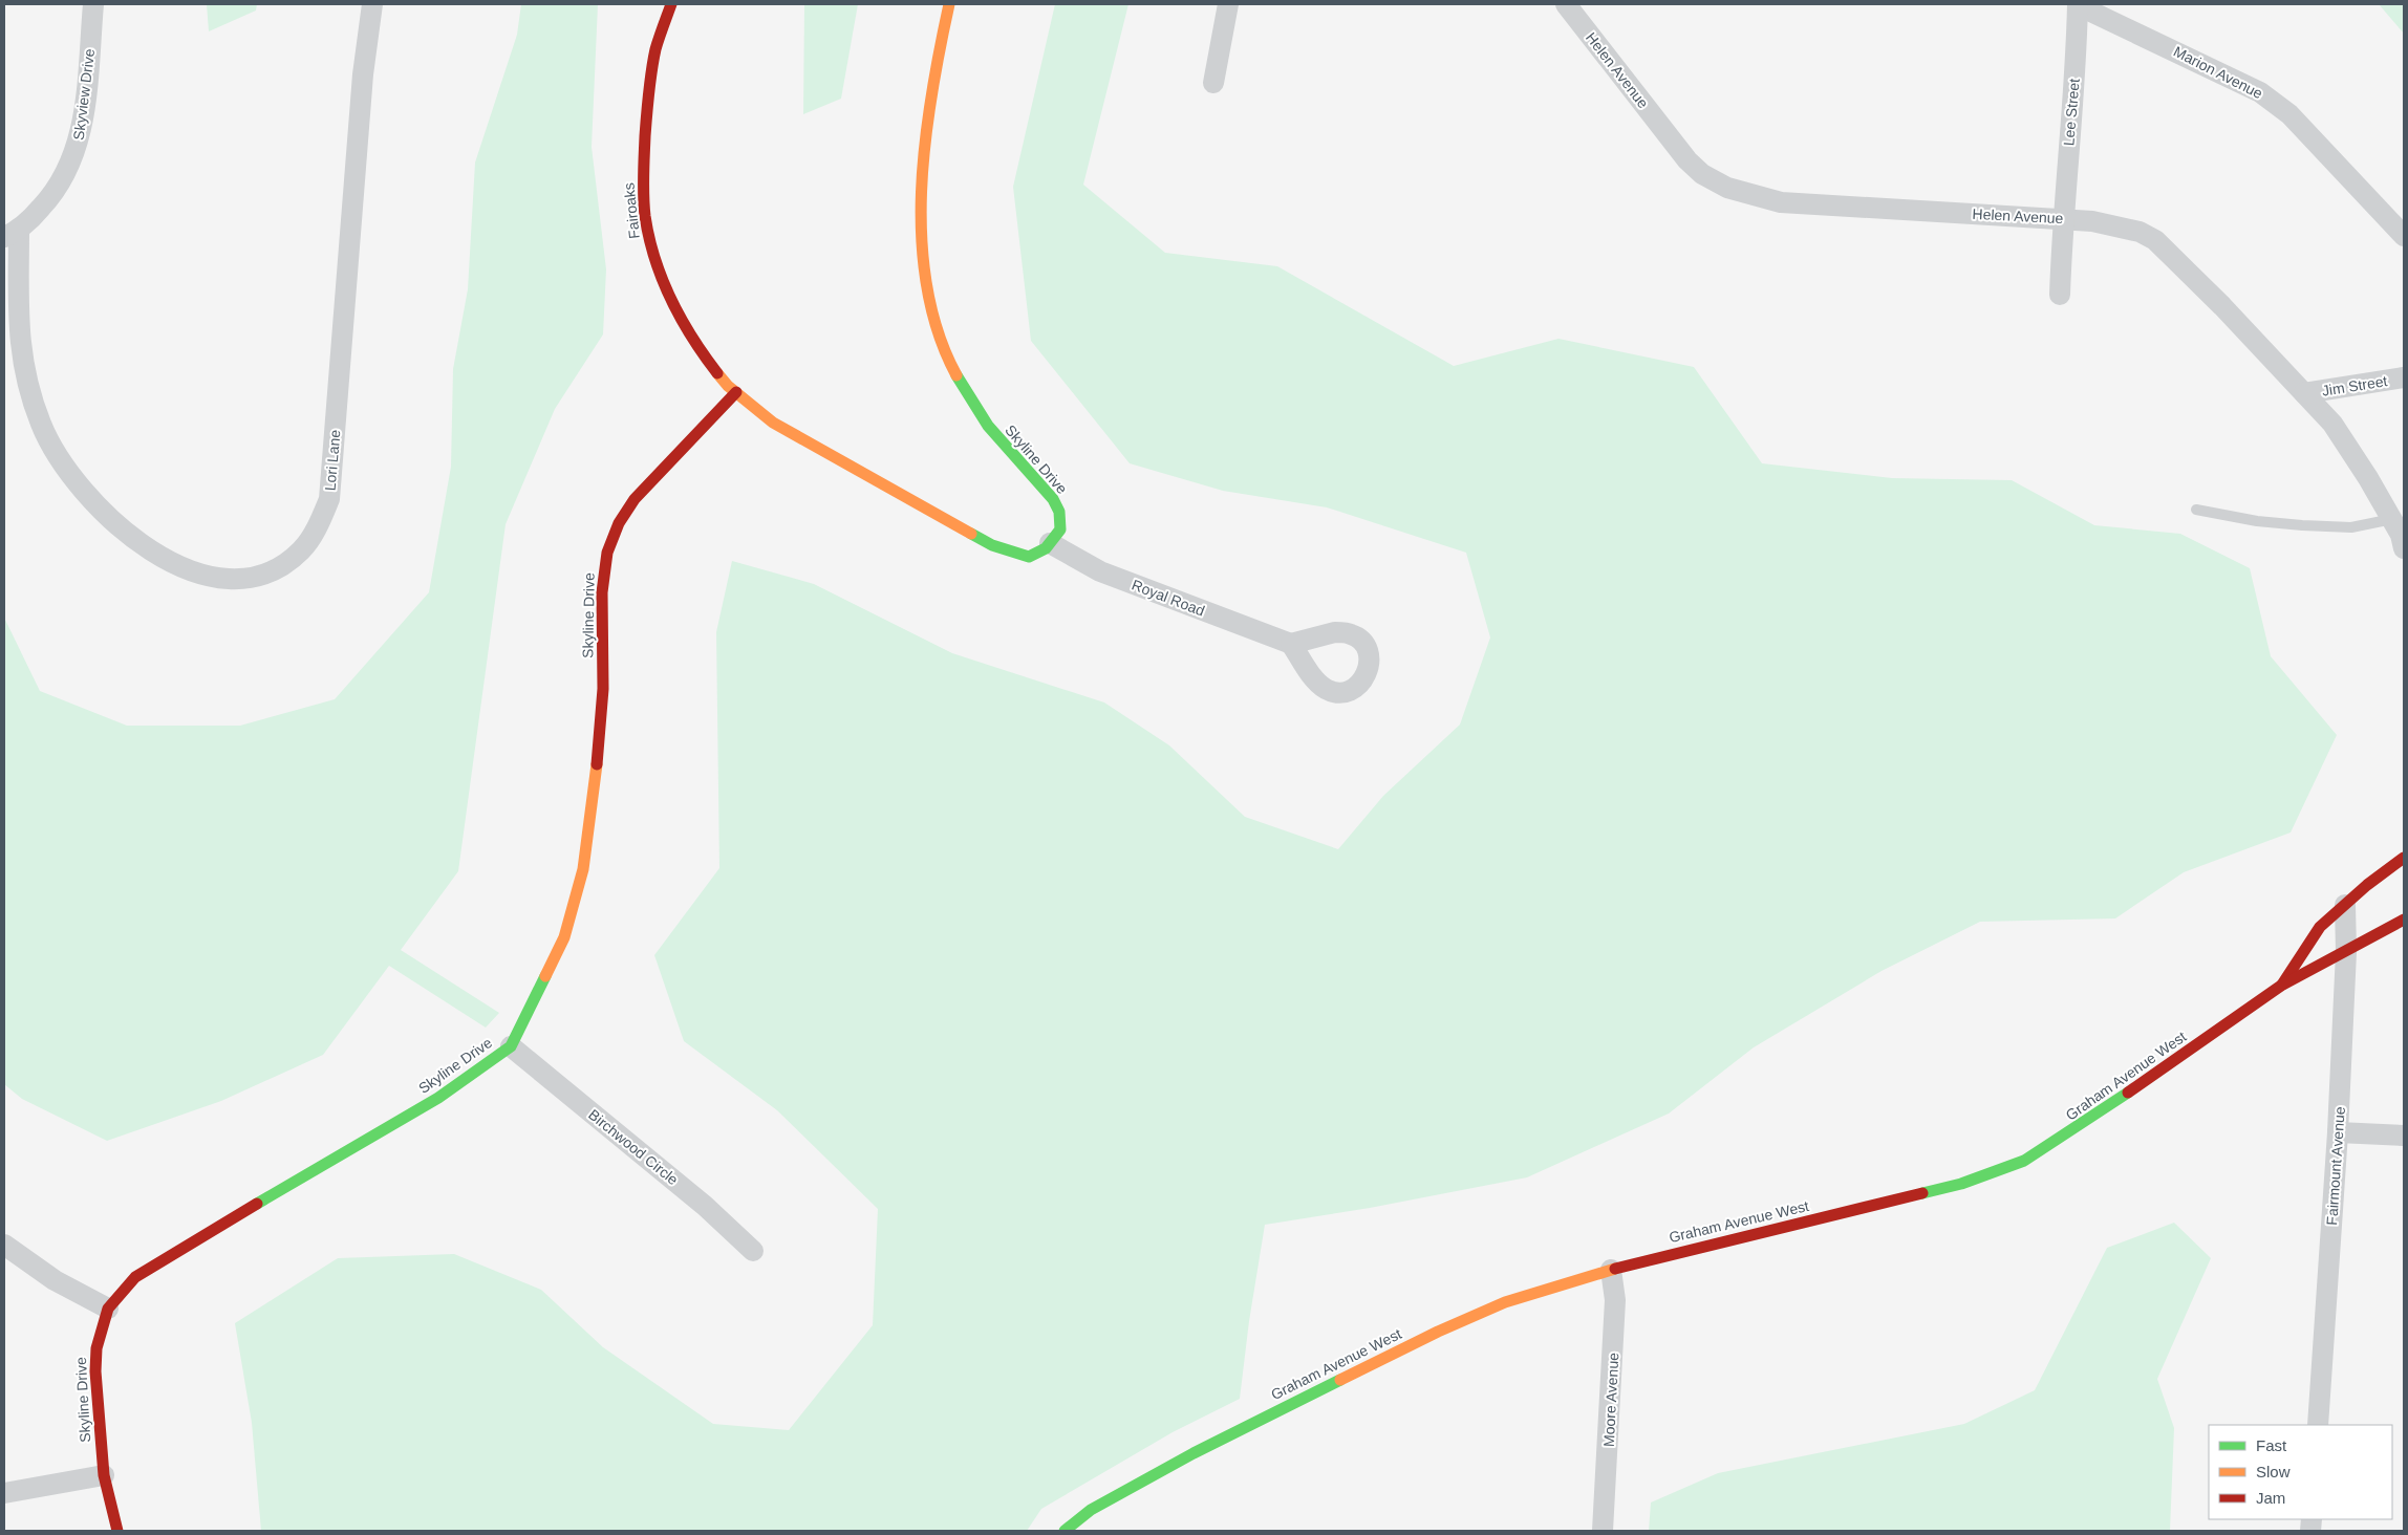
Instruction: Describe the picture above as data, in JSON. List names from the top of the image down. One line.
{"streets":{"street":["Helen Avenue","Marion Avenue","Skyview Drive","Lee Street","Fairoaks","Jim Street","Skyline Drive","Lori Lane","Royal Road","Graham Avenue West","Birchwood Circle","Fairmount Avenue","Moore Avenue"]},"crossings":[["Helen Avenue","Lee Street"],["Helen Avenue","Jim Street"],["Marion Avenue","Lee Street"],["Skyview Drive","Lori Lane"],["Fairoaks","Skyline Drive"],["Skyline Drive","Royal Road"],["Skyline Drive","Birchwood Circle"],["Graham Avenue West","Fairmount Avenue"],["Graham Avenue West","Moore Avenue"]],"legend":["Fast","Slow","Jam"]}
